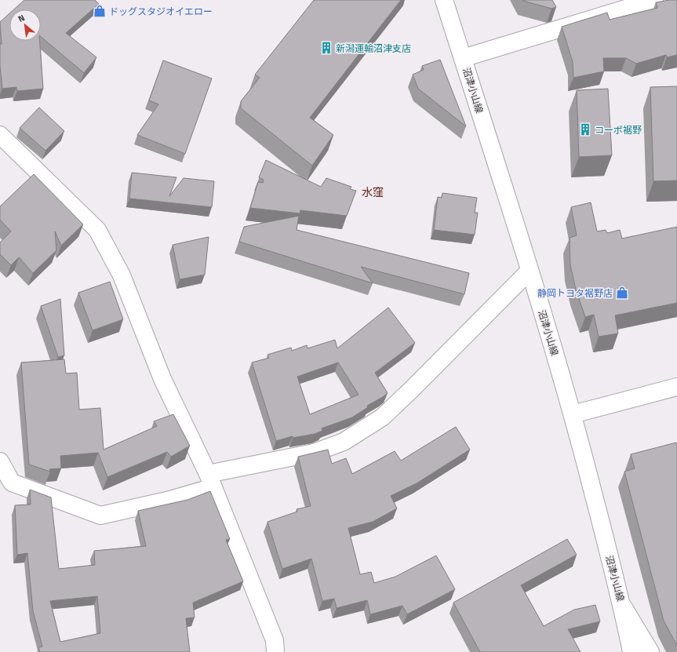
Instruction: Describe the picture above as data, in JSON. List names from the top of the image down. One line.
{"streets":{"street":["沼津小山線"]},"districts":["水窪"],"places":{"shop":["ドッグスタジオイエロー","静岡トヨタ裾野店"],"building":["新潟運輸沼津支店","コーポ裾野"]},"north":"top left"}
